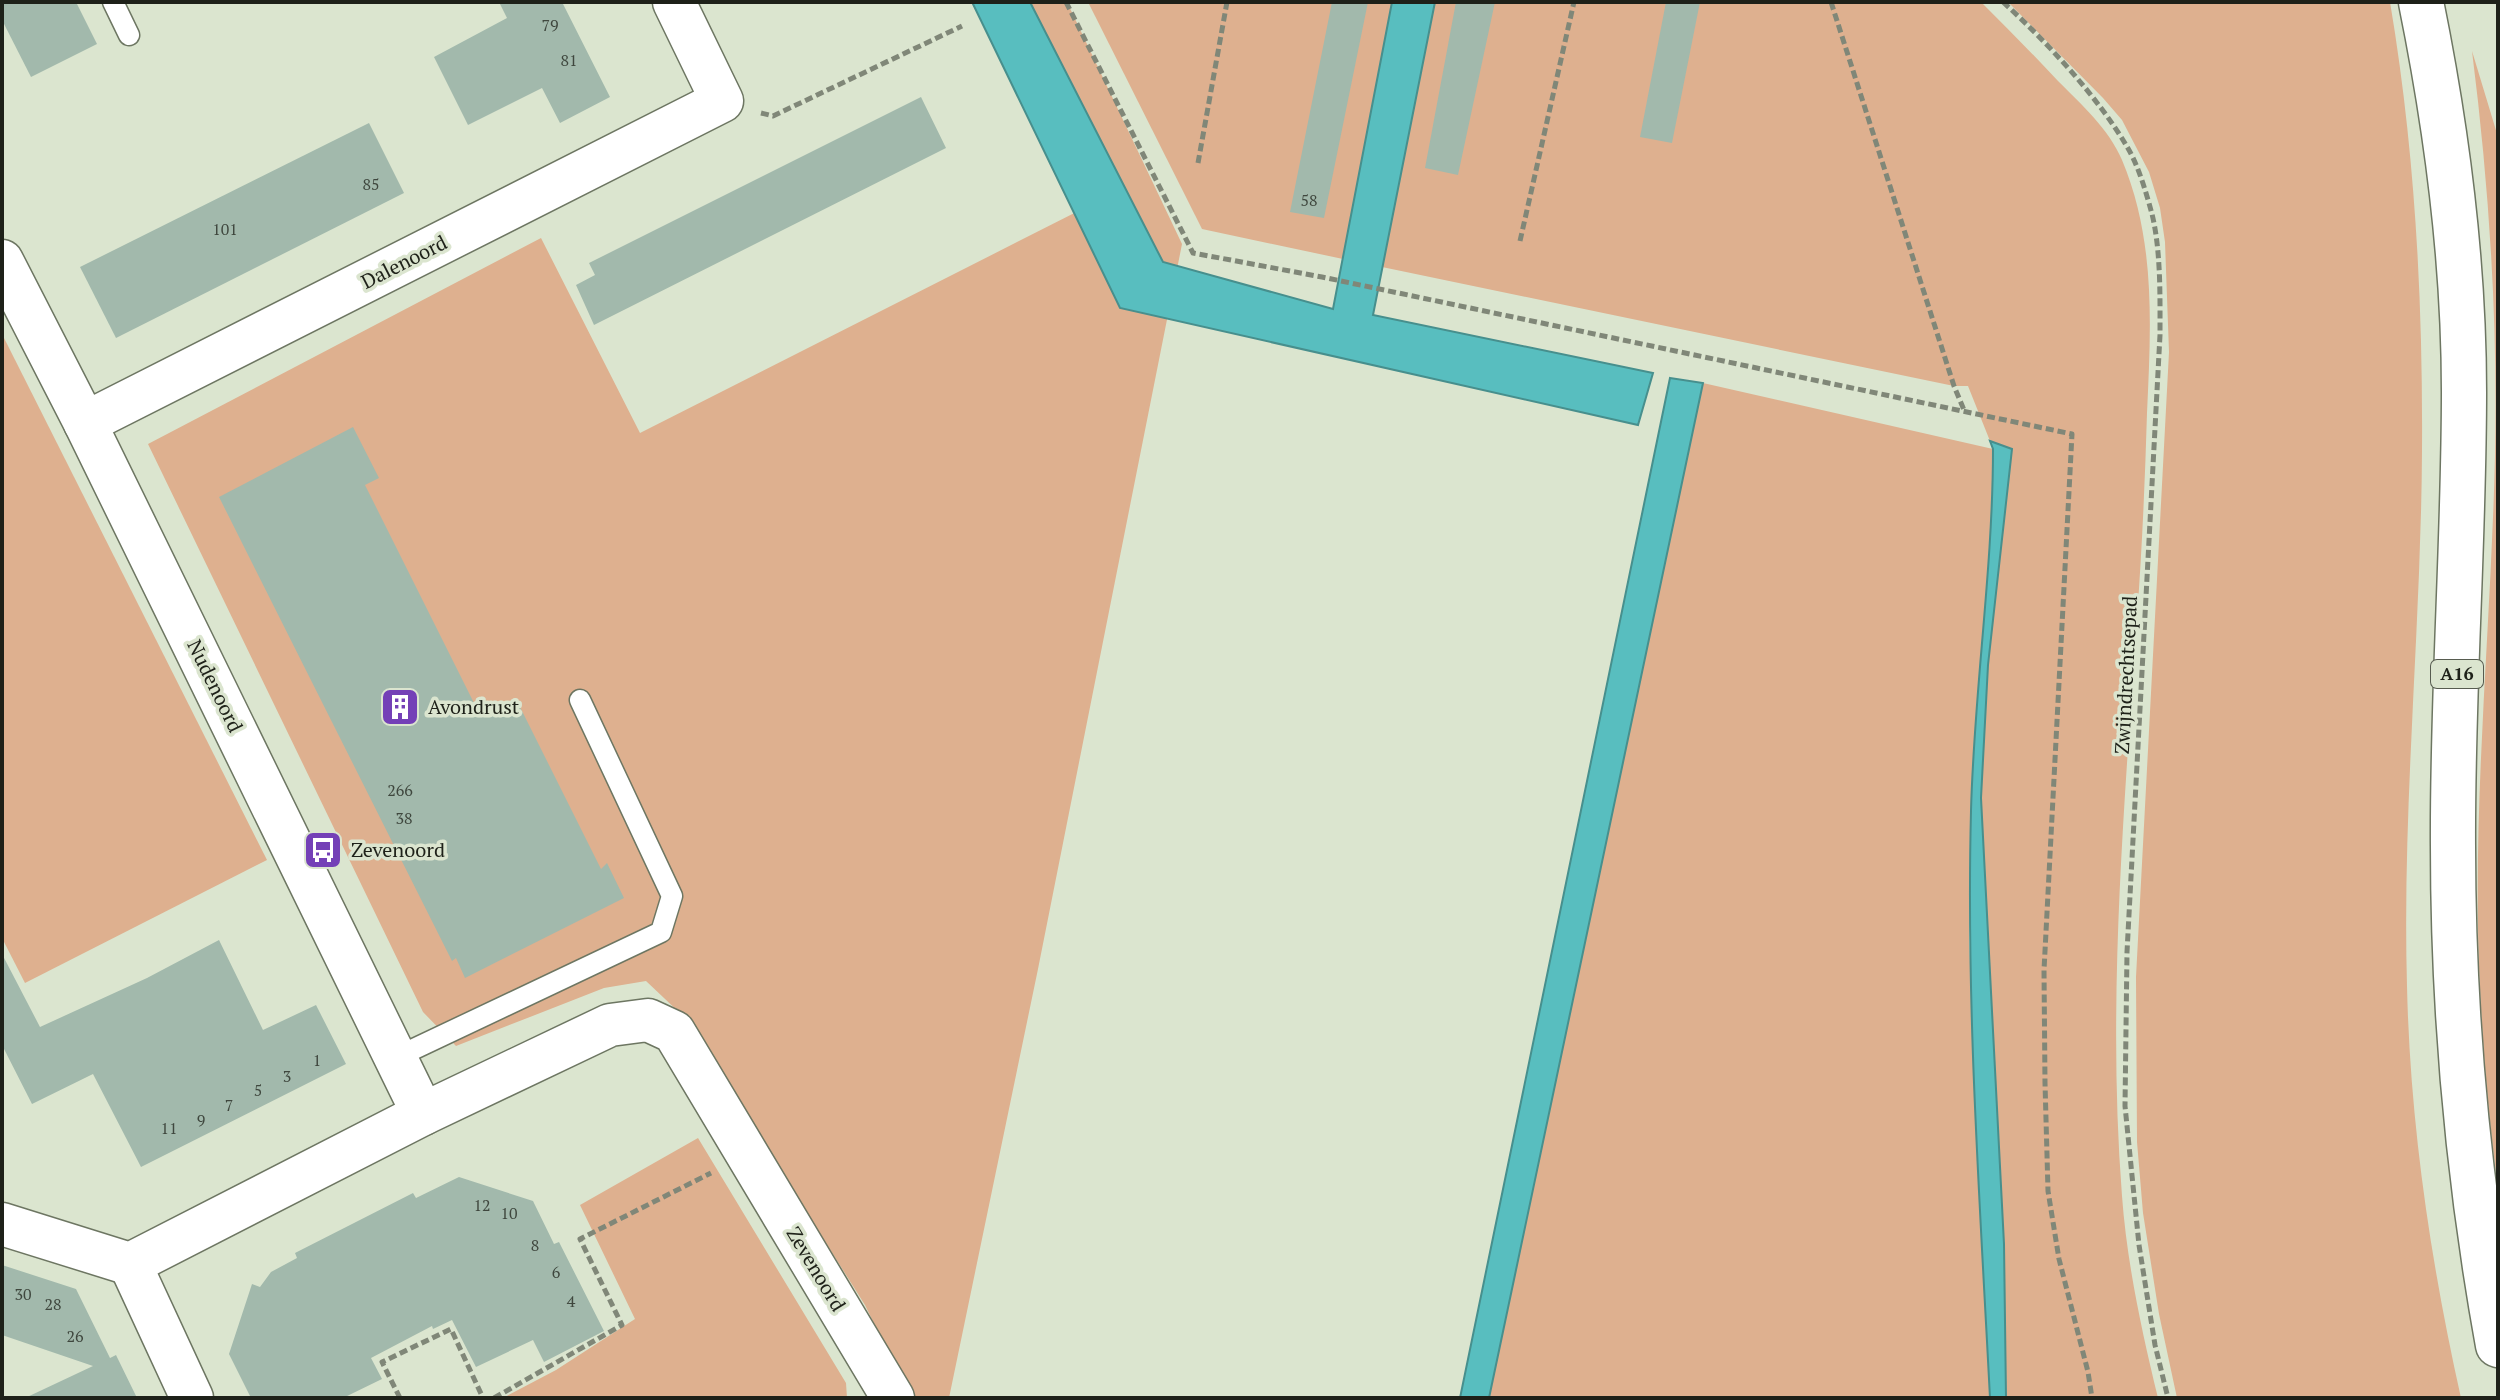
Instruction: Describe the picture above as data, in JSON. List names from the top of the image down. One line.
{"streets":{"highway":["A16"],"street":["Dalenoord","Nudenoord","Zevenoord"],"path":["Zwijndrechtsepad"]},"crossings":[["Dalenoord","Nudenoord"],["Nudenoord","Zevenoord"]],"places":{"building":["Avondrust"],"bus stop":["Zevenoord"]},"house_numbers":["79","81","85","58","101","266","38","1","3","5","7","9","11","12","10","8","6","30","4","28","26"]}
